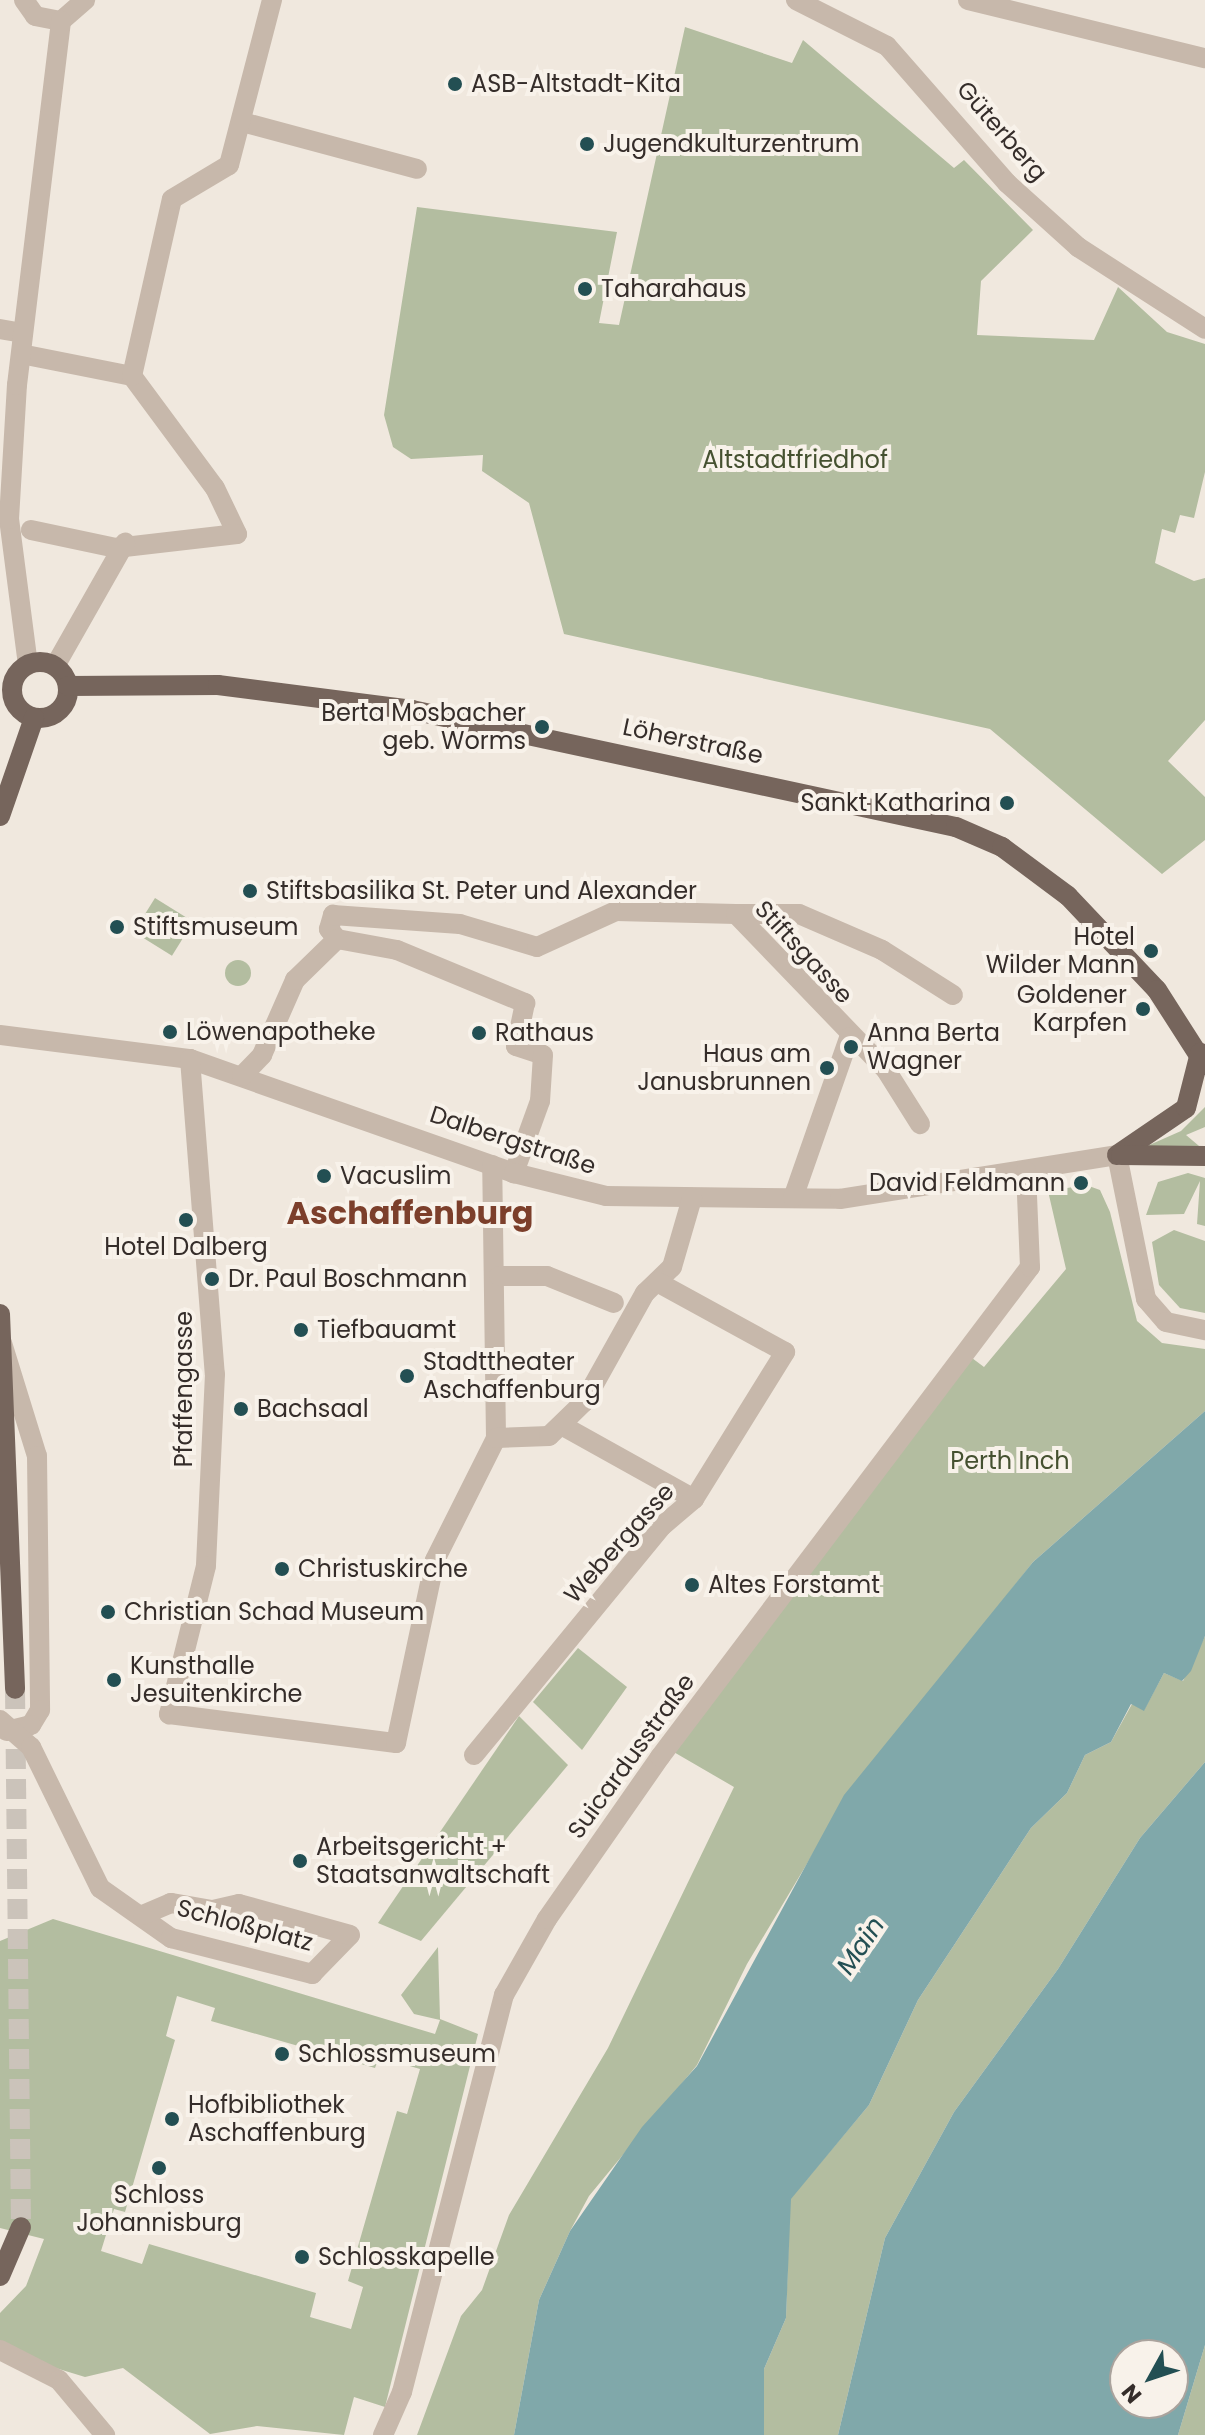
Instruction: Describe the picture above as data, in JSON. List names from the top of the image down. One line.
{"streets":{"main road":["Löherstraße"],"street":["Güterberg","Stiftsgasse","Dalbergstraße","Pfaffengasse","Webergasse","Suicardusstraße","Schloßplatz"]},"crossings":[["Stiftsgasse","Dalbergstraße"],["Dalbergstraße","Pfaffengasse"],["Dalbergstraße","Suicardusstraße"]],"districts":["Aschaffenburg"],"water":["Main"],"parks":["Altstadtfriedhof","Perth Inch"],"places":["ASB-Altstadt-Kita","Jugendkulturzentrum","Taharahaus","Berta Mosbacher geb. Worms","Sankt Katharina","Stiftsbasilika St. Peter und Alexander","Stiftsmuseum","Hotel Wilder Mann","Goldener Karpfen","Löwenapotheke","Rathaus","Anna Berta Wagner","Haus am Janusbrunnen","Vacuslim","David Feldmann","Hotel Dalberg","Dr. Paul Boschmann","Tiefbauamt","Stadttheater Aschaffenburg","Bachsaal","Christuskirche","Altes Forstamt","Christian Schad Museum","Kunsthalle Jesuitenkirche","Arbeitsgericht + Staatsanwaltschaft","Schlossmuseum","Hofbibliothek Aschaffenburg","Schloss Johannisburg","Schlosskapelle"],"north":"bottom left"}
